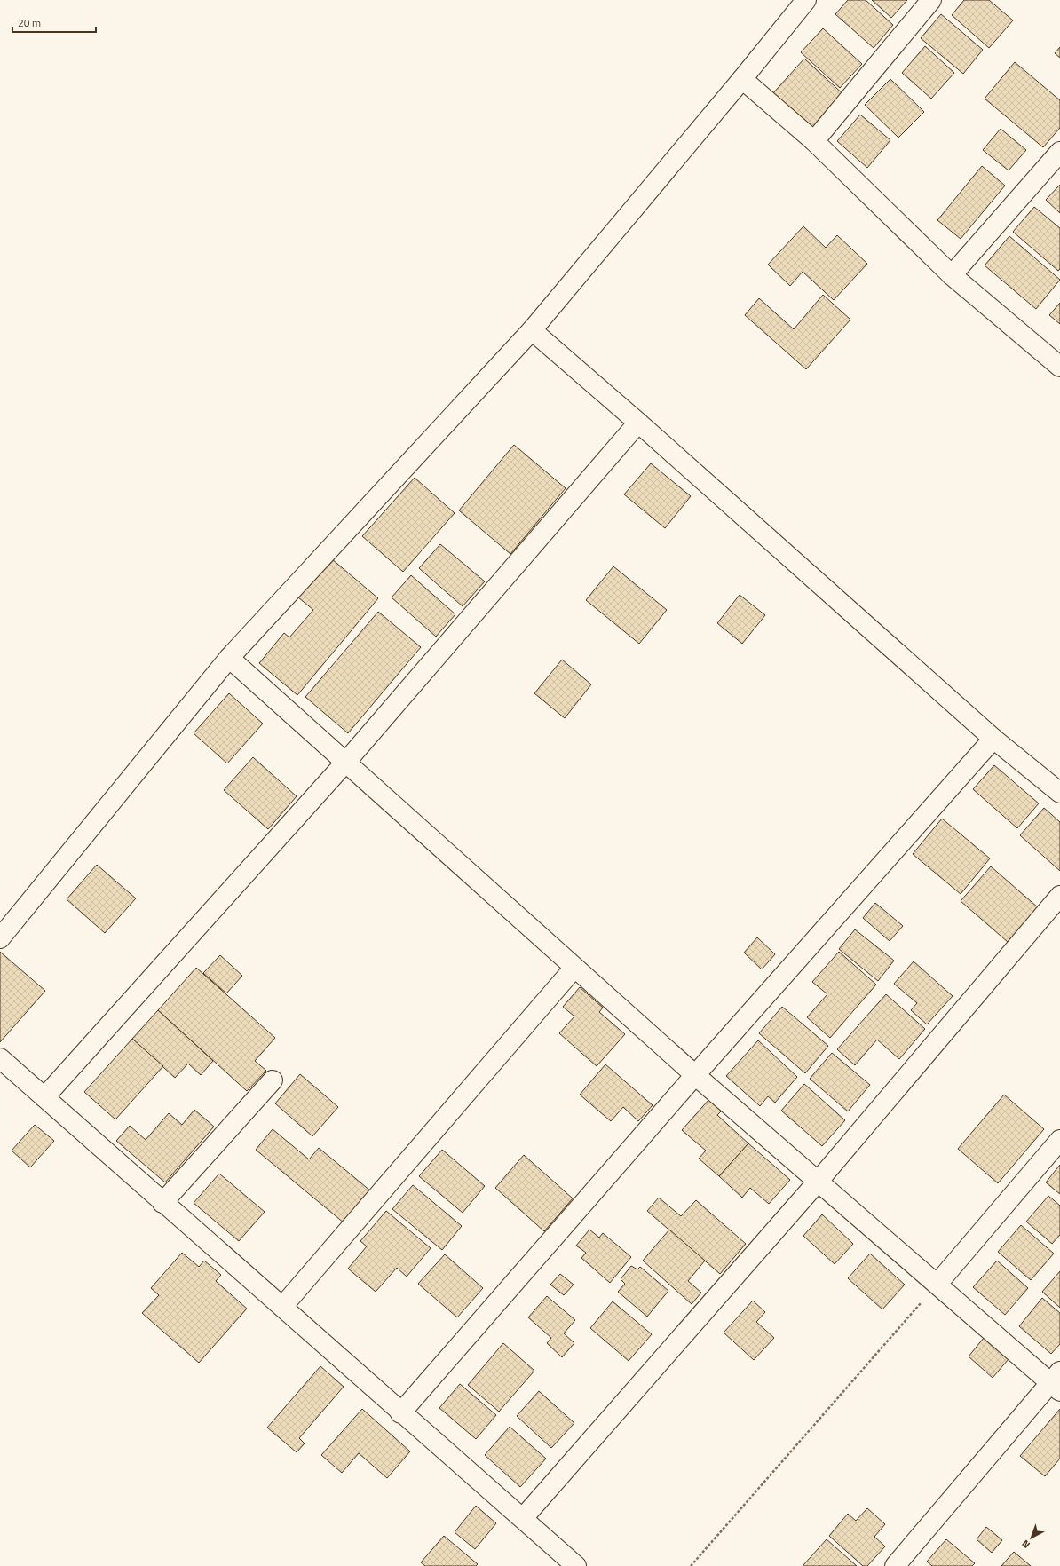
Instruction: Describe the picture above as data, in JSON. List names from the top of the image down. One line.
{"scale_bar":"20 m","north":"bottom left"}
